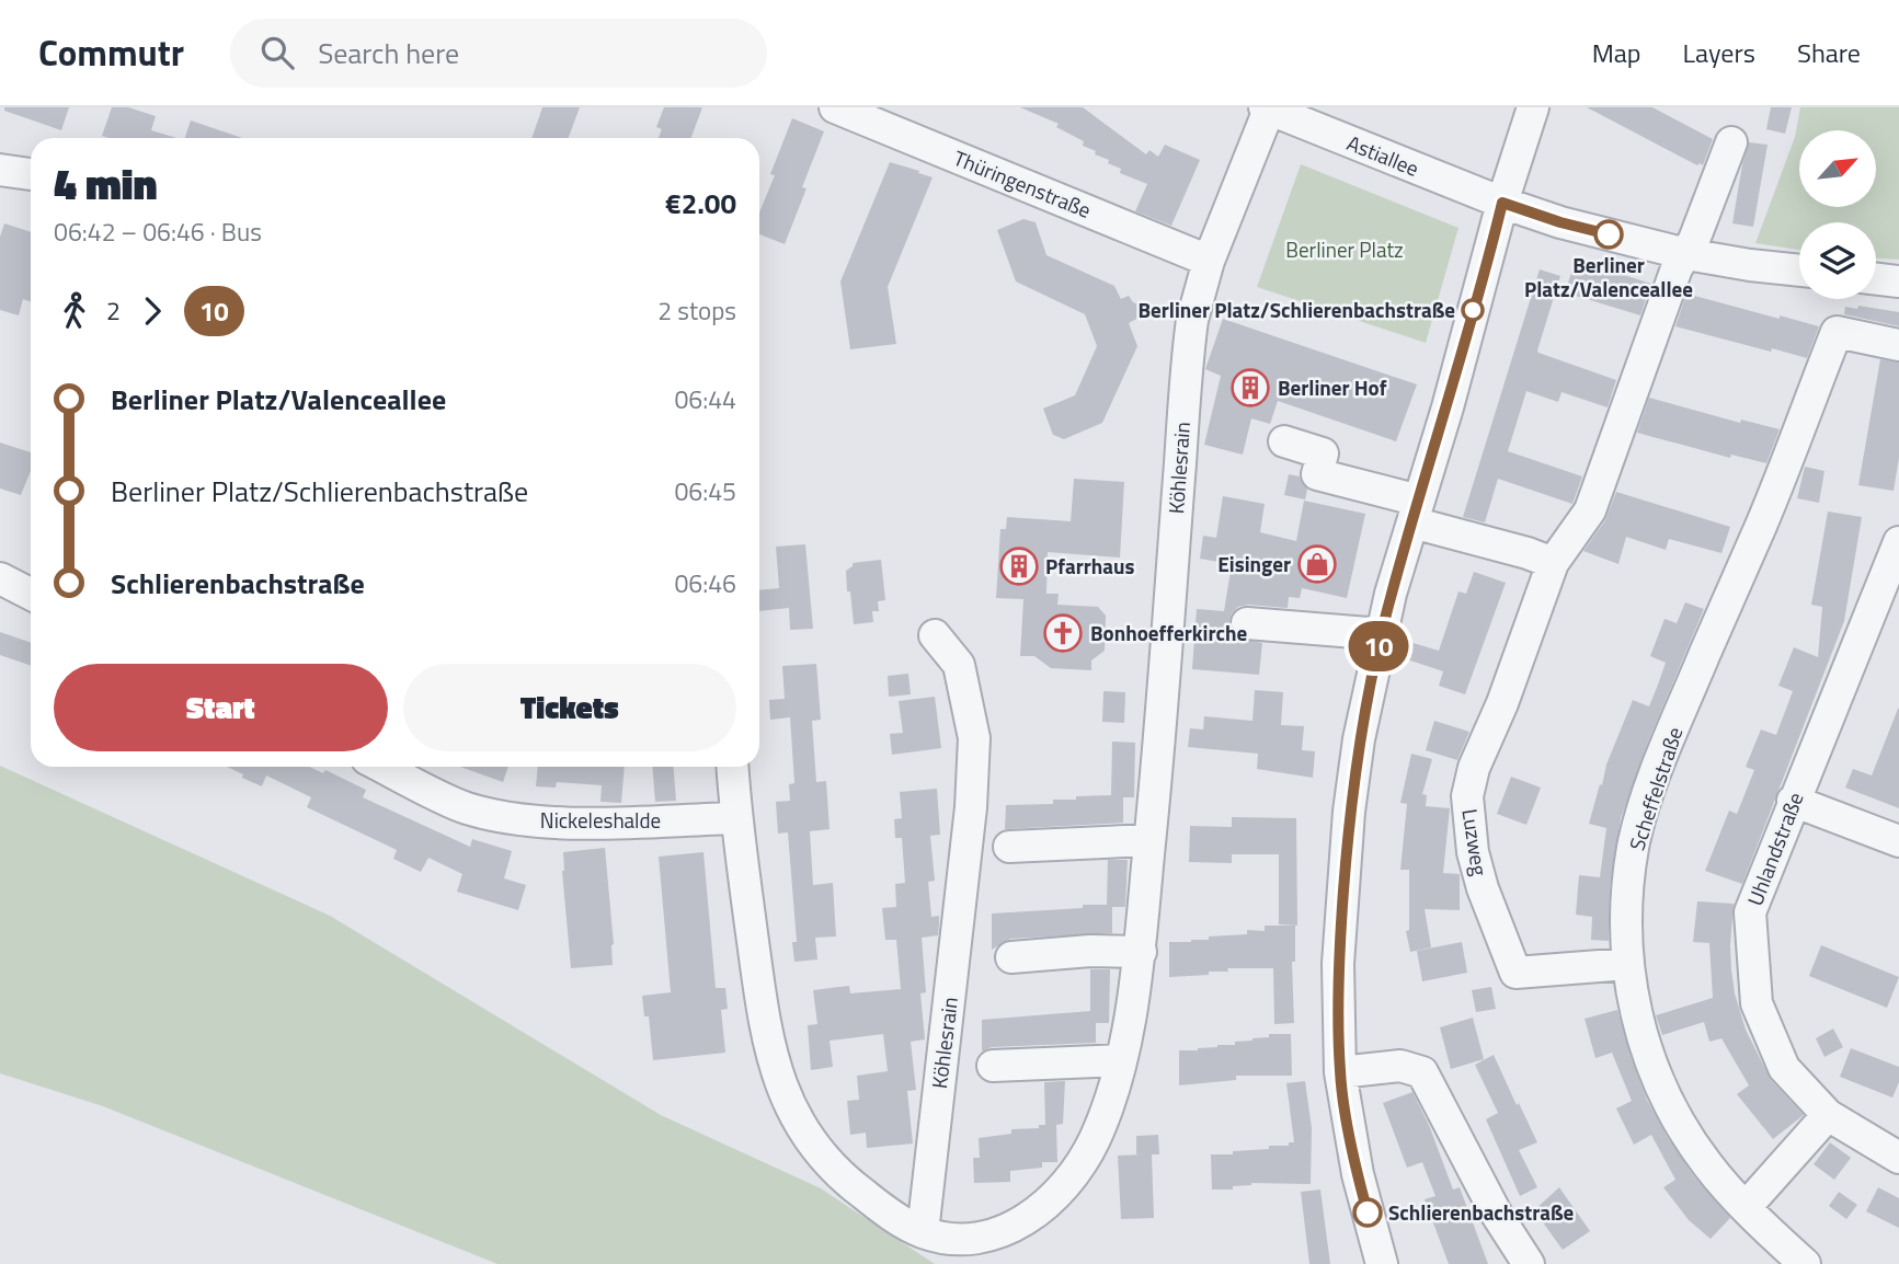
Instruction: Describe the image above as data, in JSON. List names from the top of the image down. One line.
{"streets":{"street":["Astiallee","Thüringenstraße","Köhlesrain","Scheffelstraße","Nickeleshalde","Luzweg","Uhlandstraße"]},"crossings":[["Astiallee","Köhlesrain"],["Astiallee","Luzweg"],["Thüringenstraße","Köhlesrain"],["Köhlesrain","Nickeleshalde"],["Scheffelstraße","Luzweg"]],"parks":["Berliner Platz"],"places":{"other":["Berliner Platz/Valenceallee","Berliner Platz/Schlierenbachstraße","Schlierenbachstraße"],"building":["Berliner Hof","Pfarrhaus"],"shop":["Eisinger"],"church":["Bonhoefferkirche"]},"lines":["bus line 10"],"north":"top right","page":{"header":"Commutr","search":"Search here","nav":["Map","Layers","Share"],"on_map":"10","heading":["4 min","06:42 – 06:46 · Bus","€2.00"],"legs":["2","10","2 stops"],"list":[{"name":"Berliner Platz/Valenceallee","value":"06:44"},{"name":"Berliner Platz/Schlierenbachstraße","value":"06:45"},{"name":"Schlierenbachstraße","value":"06:46"}],"buttons":["Start","Tickets"]}}
